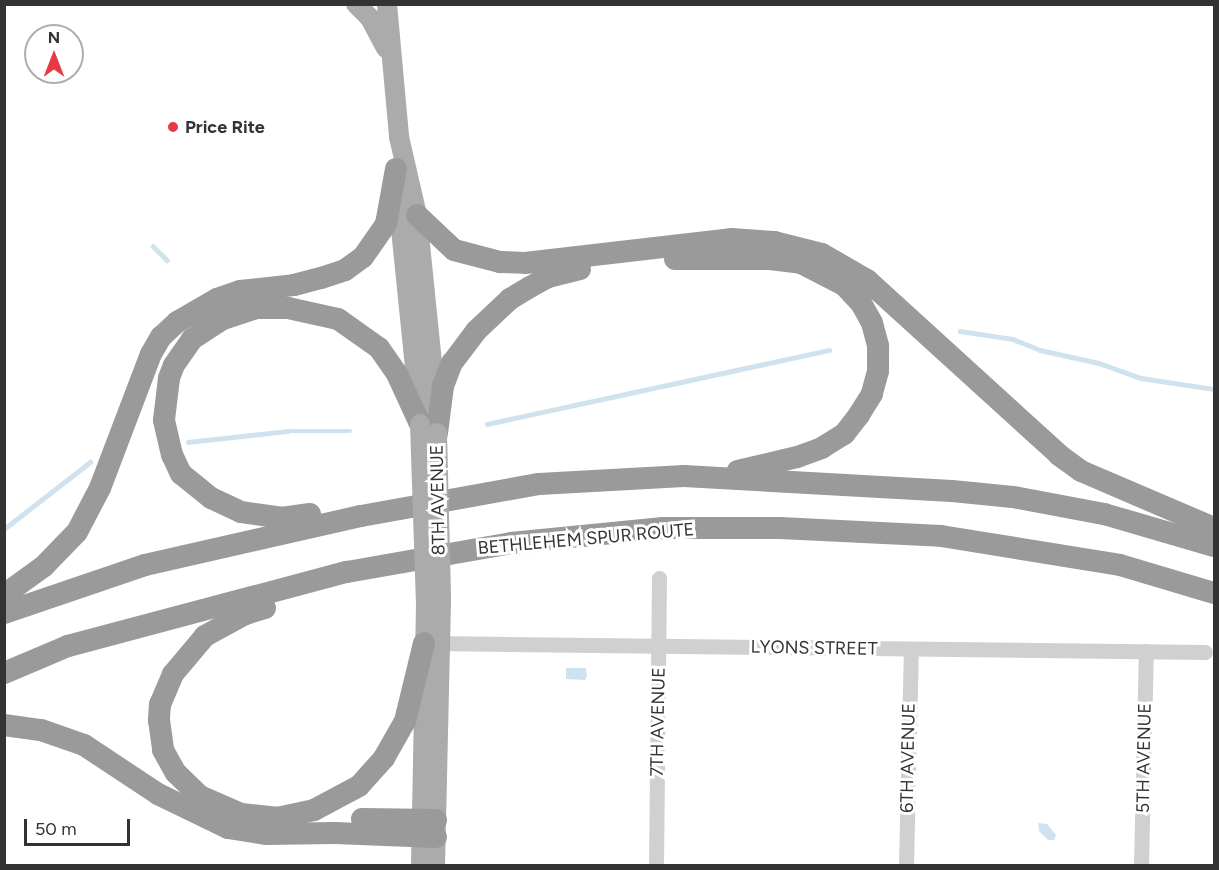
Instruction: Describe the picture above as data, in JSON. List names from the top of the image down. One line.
{"streets":{"highway":["BETHLEHEM SPUR ROUTE"],"main road":["8TH AVENUE"],"street":["LYONS STREET","7TH AVENUE","6TH AVENUE","5TH AVENUE"]},"crossings":[["8TH AVENUE","LYONS STREET"],["LYONS STREET","7TH AVENUE"],["LYONS STREET","6TH AVENUE"],["LYONS STREET","5TH AVENUE"]],"places":["Price Rite"],"scale_bar":"50 m","north":"top"}
